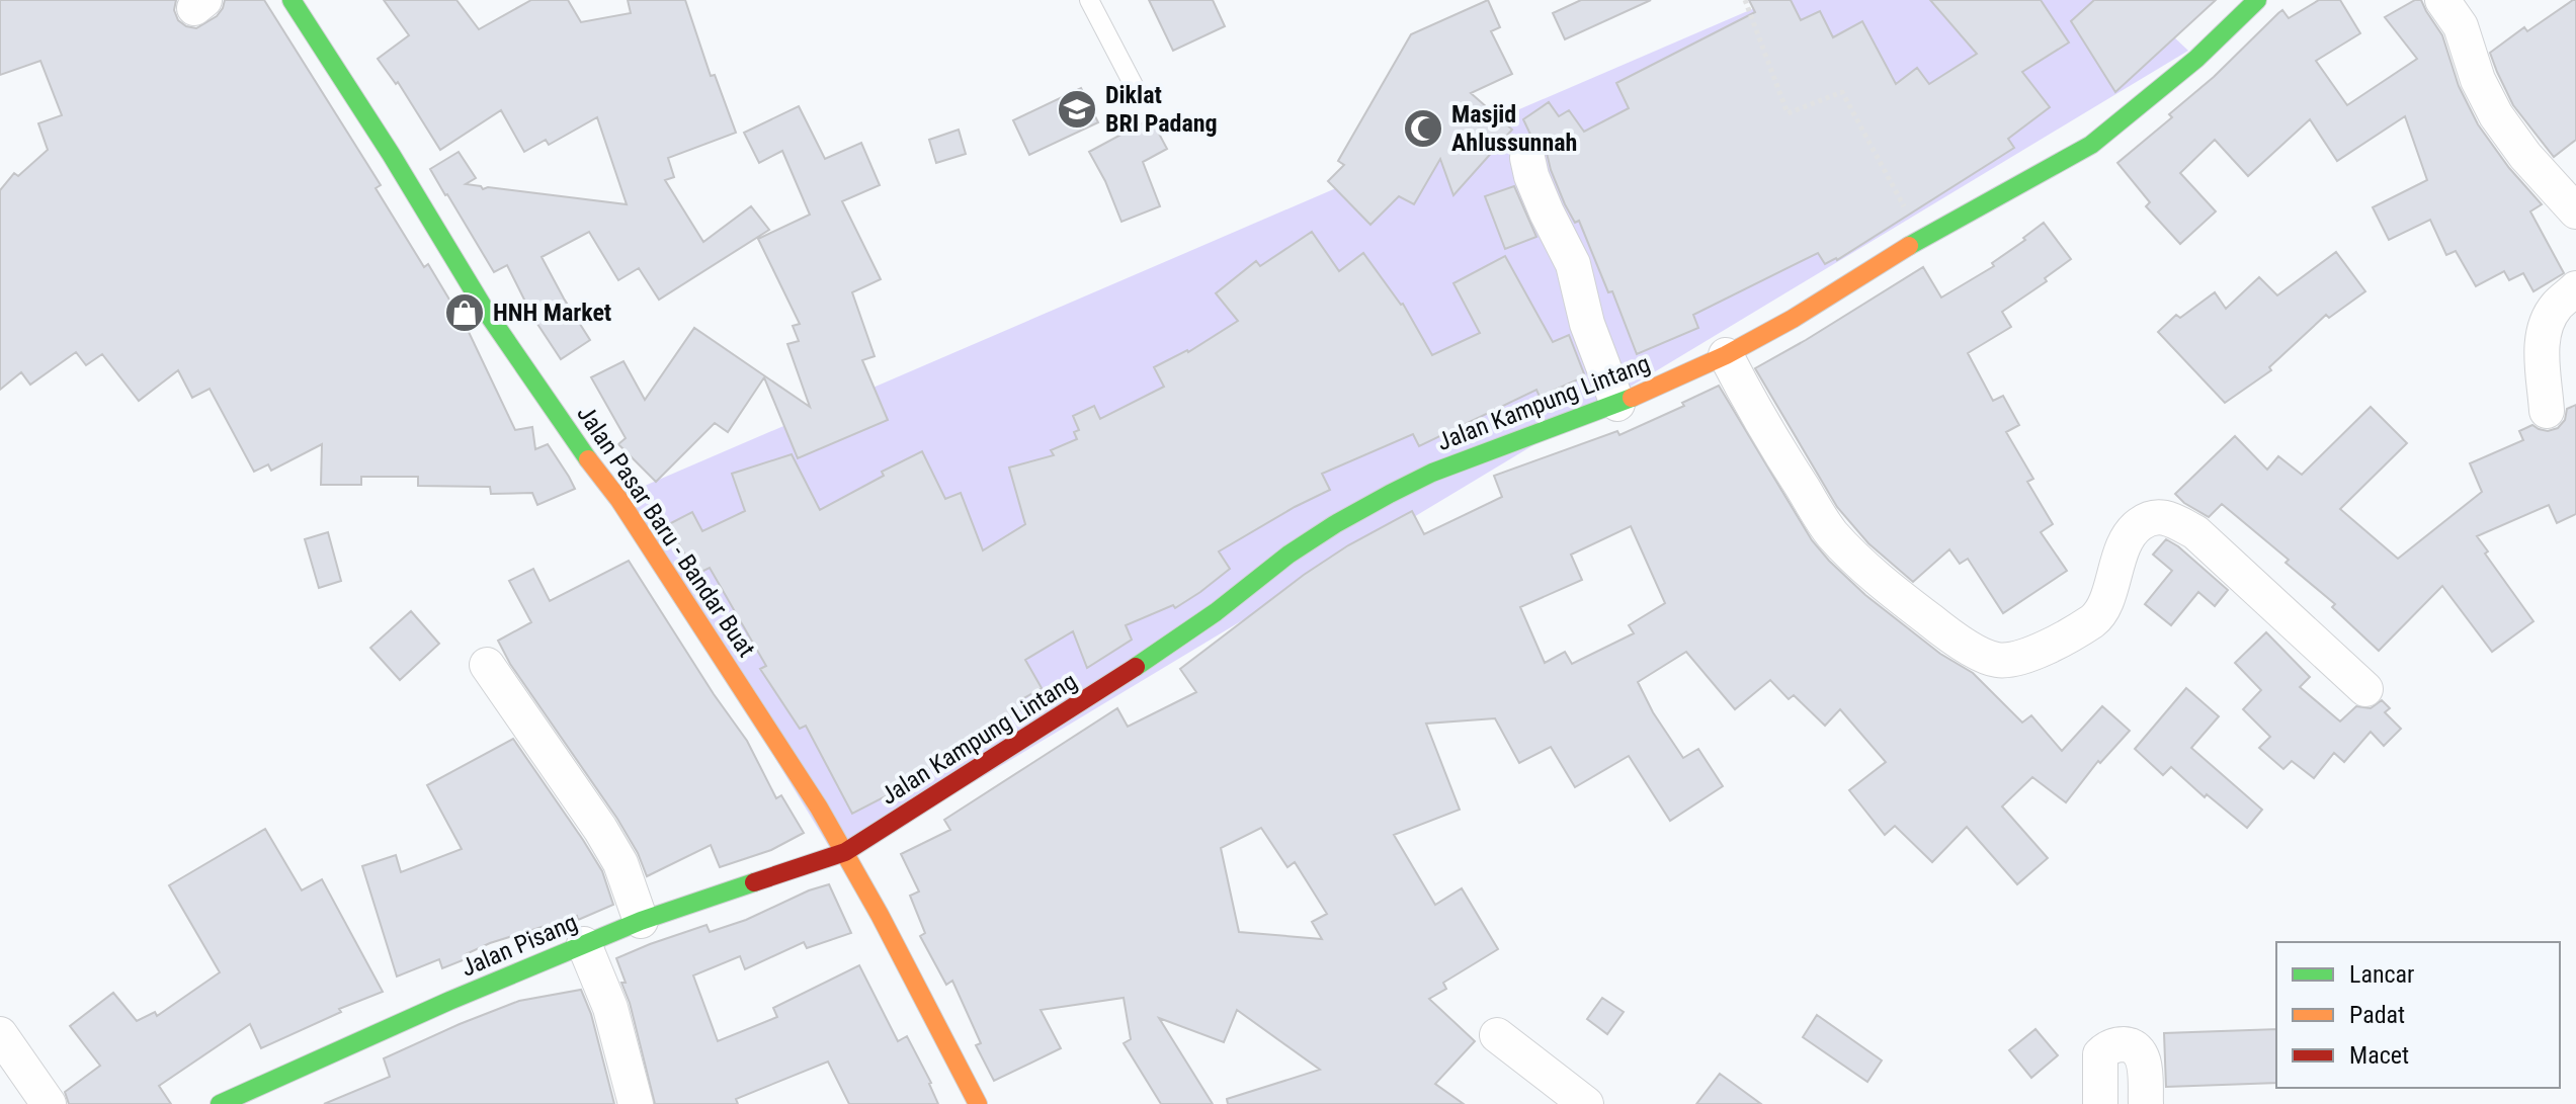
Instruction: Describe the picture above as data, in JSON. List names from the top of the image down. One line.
{"streets":{"street":["Jalan Kampung Lintang","Jalan Pasar Baru - Bandar Buat","Jalan Pisang"]},"crossings":[["Jalan Kampung Lintang","Jalan Pasar Baru - Bandar Buat"],["Jalan Kampung Lintang","Jalan Pisang"],["Jalan Pasar Baru - Bandar Buat","Jalan Pisang"]],"places":{"school or university":["Diklat BRI Padang"],"mosque":["Masjid Ahlussunnah"],"shop":["HNH Market"]},"legend":["Lancar","Padat","Macet"]}
